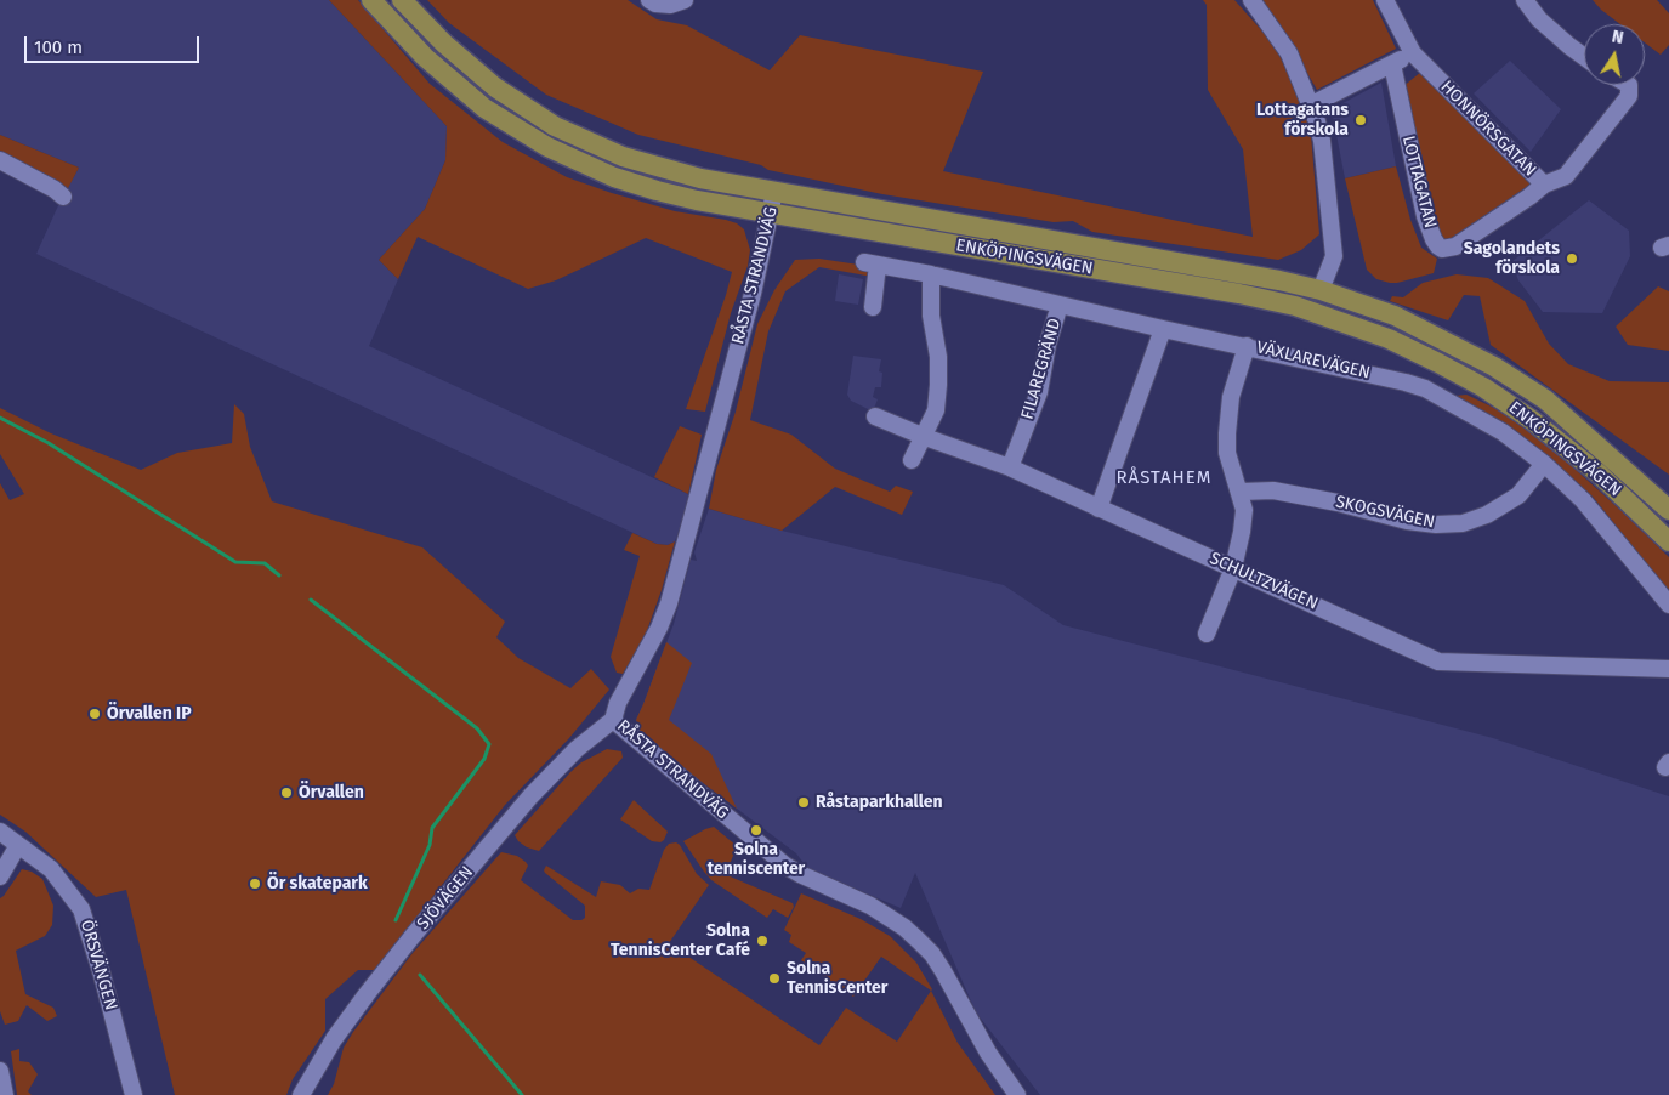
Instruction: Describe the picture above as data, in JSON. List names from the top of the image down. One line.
{"streets":{"main road":["ENKÖPINGSVÄGEN"],"street":["HONNÖRSGATAN","LOTTAGATAN","RÅSTA STRANDVÄG","VÄXLAREVÄGEN","FILAREGRÄND","SKOGSVÄGEN","SCHULTZVÄGEN","SJÖVÄGEN","ÖRSVÄNGEN"]},"crossings":[["HONNÖRSGATAN","LOTTAGATAN"],["ENKÖPINGSVÄGEN","RÅSTA STRANDVÄG"],["RÅSTA STRANDVÄG","SJÖVÄGEN"],["VÄXLAREVÄGEN","FILAREGRÄND"],["VÄXLAREVÄGEN","SKOGSVÄGEN"],["FILAREGRÄND","SCHULTZVÄGEN"]],"districts":["RÅSTAHEM"],"places":["Lottagatans förskola","Sagolandets förskola","Örvallen IP","Örvallen","Råstaparkhallen","Solna tenniscenter","Ör skatepark","Solna TennisCenter Café","Solna TennisCenter"],"scale_bar":"100 m","north":"top"}
